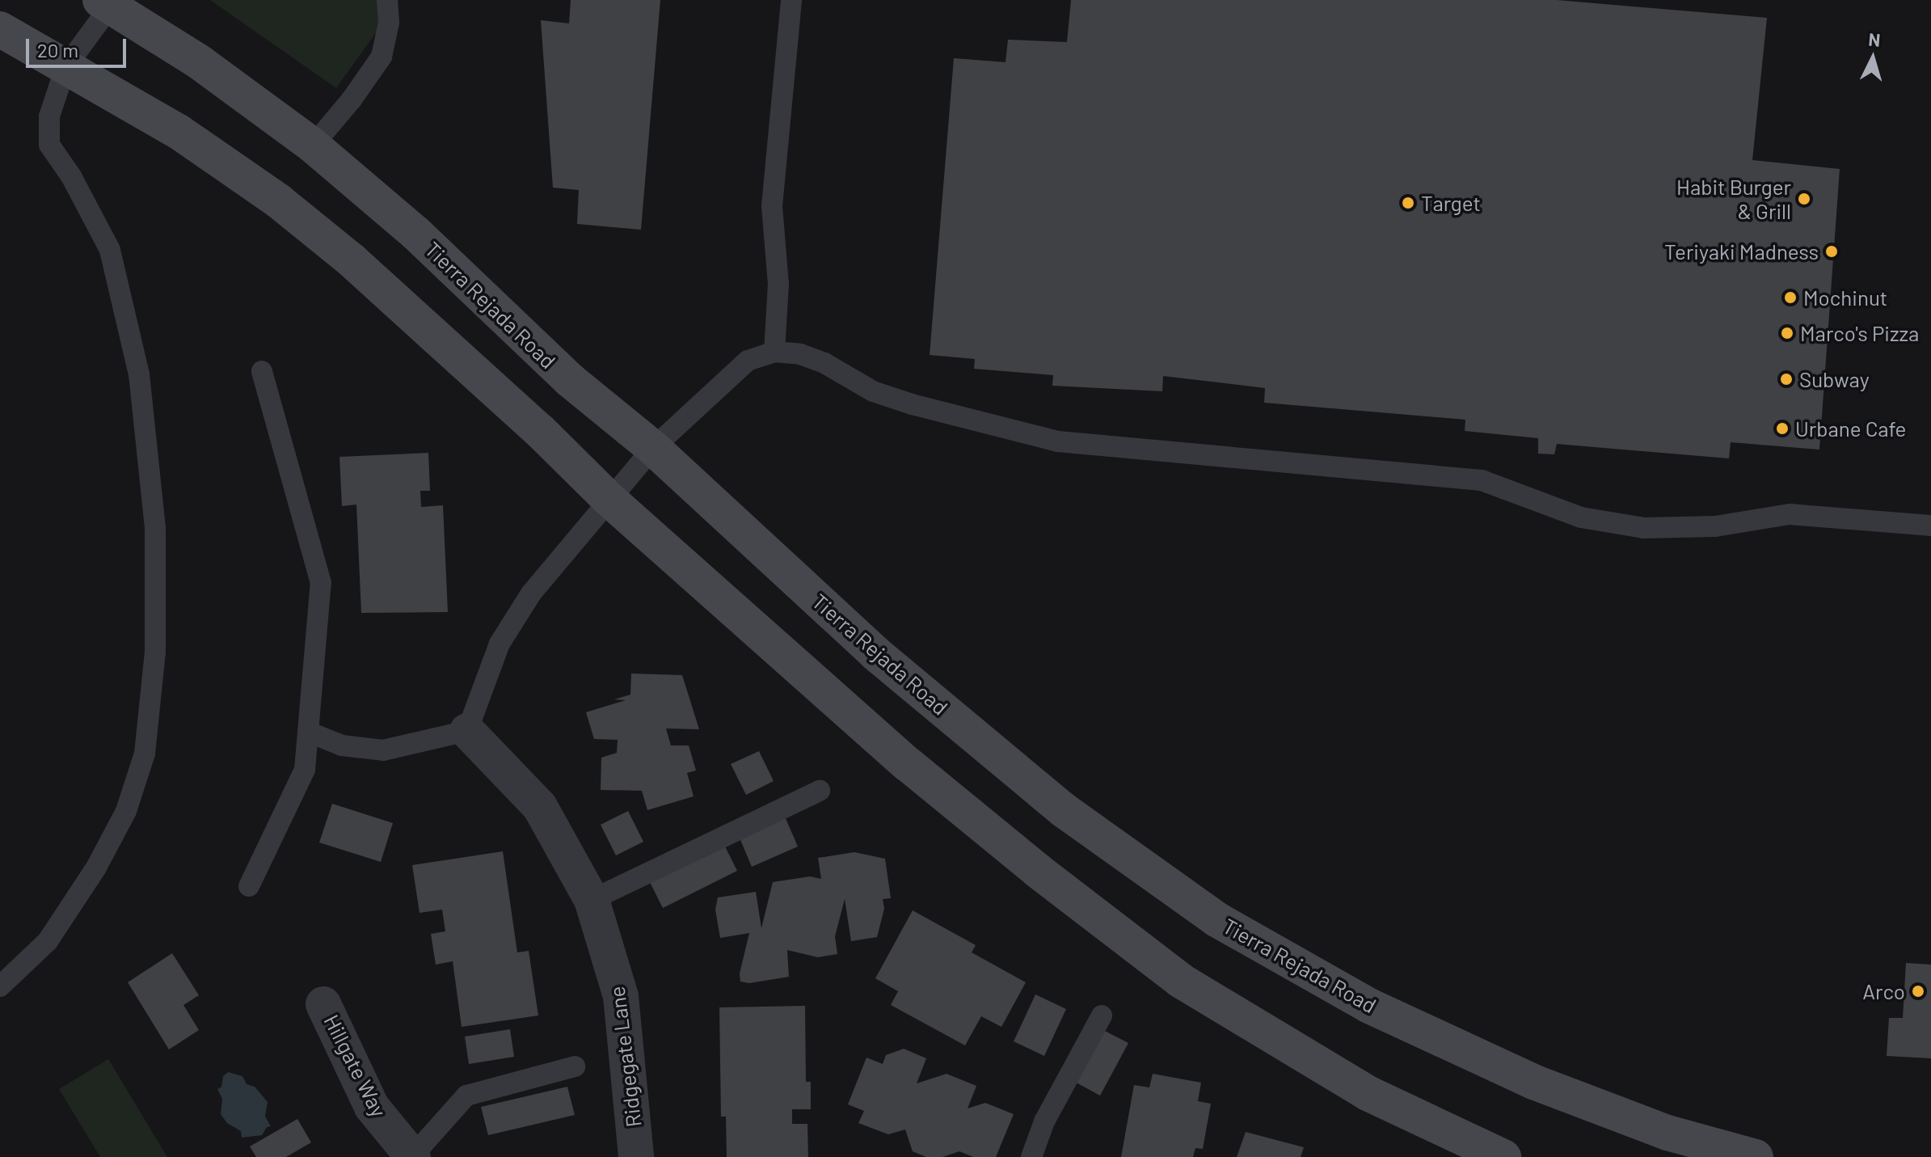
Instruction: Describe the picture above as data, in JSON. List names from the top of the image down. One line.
{"streets":{"main road":["Tierra Rejada Road"],"street":["Ridgegate Lane","Hillgate Way"]},"places":["Habit Burger & Grill","Target","Teriyaki Madness","Mochinut","Marco's Pizza","Subway","Urbane Cafe","Arco"],"scale_bar":"20 m","north":"top"}
